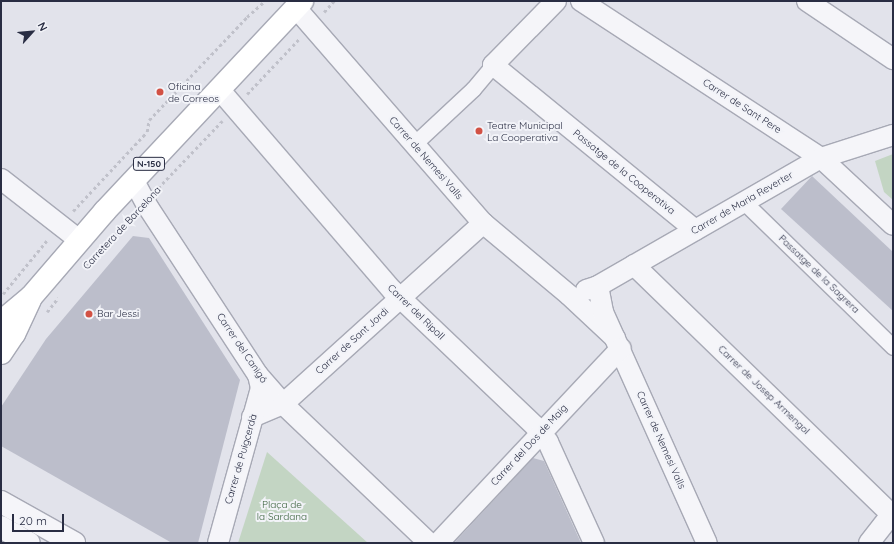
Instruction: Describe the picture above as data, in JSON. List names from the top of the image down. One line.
{"streets":{"main road":["N-150"],"street":["Carrer de Sant Pere","Carrer de Nemesi Valls","Passatge de la Cooperativa","Carrer de Maria Reverter","Passatge de la Sagrera","Carrer del Ripoll","Carrer de Sant Jordi","Carrer del Canigó","Carrer de Josep Armengol","Carrer del Dos de Maig","Carrer de Puigcerdà"],"path":["Carretera de Barcelona"]},"crossings":[["Carrer de Sant Pere","Carrer de Maria Reverter"],["Carrer de Nemesi Valls","N-150"],["Carrer de Nemesi Valls","Carrer de Maria Reverter"],["Carrer de Nemesi Valls","Carretera de Barcelona"],["Carrer de Nemesi Valls","Carrer de Sant Jordi"],["Carrer de Nemesi Valls","Carrer del Dos de Maig"],["N-150","Carrer del Ripoll"],["N-150","Carrer del Canigó"],["Passatge de la Cooperativa","Carrer de Maria Reverter"],["Carrer de Maria Reverter","Passatge de la Sagrera"],["Carrer de Maria Reverter","Carrer de Josep Armengol"],["Carretera de Barcelona","Carrer del Ripoll"],["Carretera de Barcelona","Carrer del Canigó"],["Carrer del Ripoll","Carrer de Sant Jordi"],["Carrer del Ripoll","Carrer del Dos de Maig"],["Carrer de Sant Jordi","Carrer del Canigó"],["Carrer de Sant Jordi","Carrer de Puigcerdà"],["Carrer del Canigó","Carrer de Puigcerdà"]],"parks":["Plaça de la Sardana"],"places":["Oficina de Correos","Teatre Municipal La Cooperativa","Bar Jessi"],"scale_bar":"20 m","north":"top right"}
